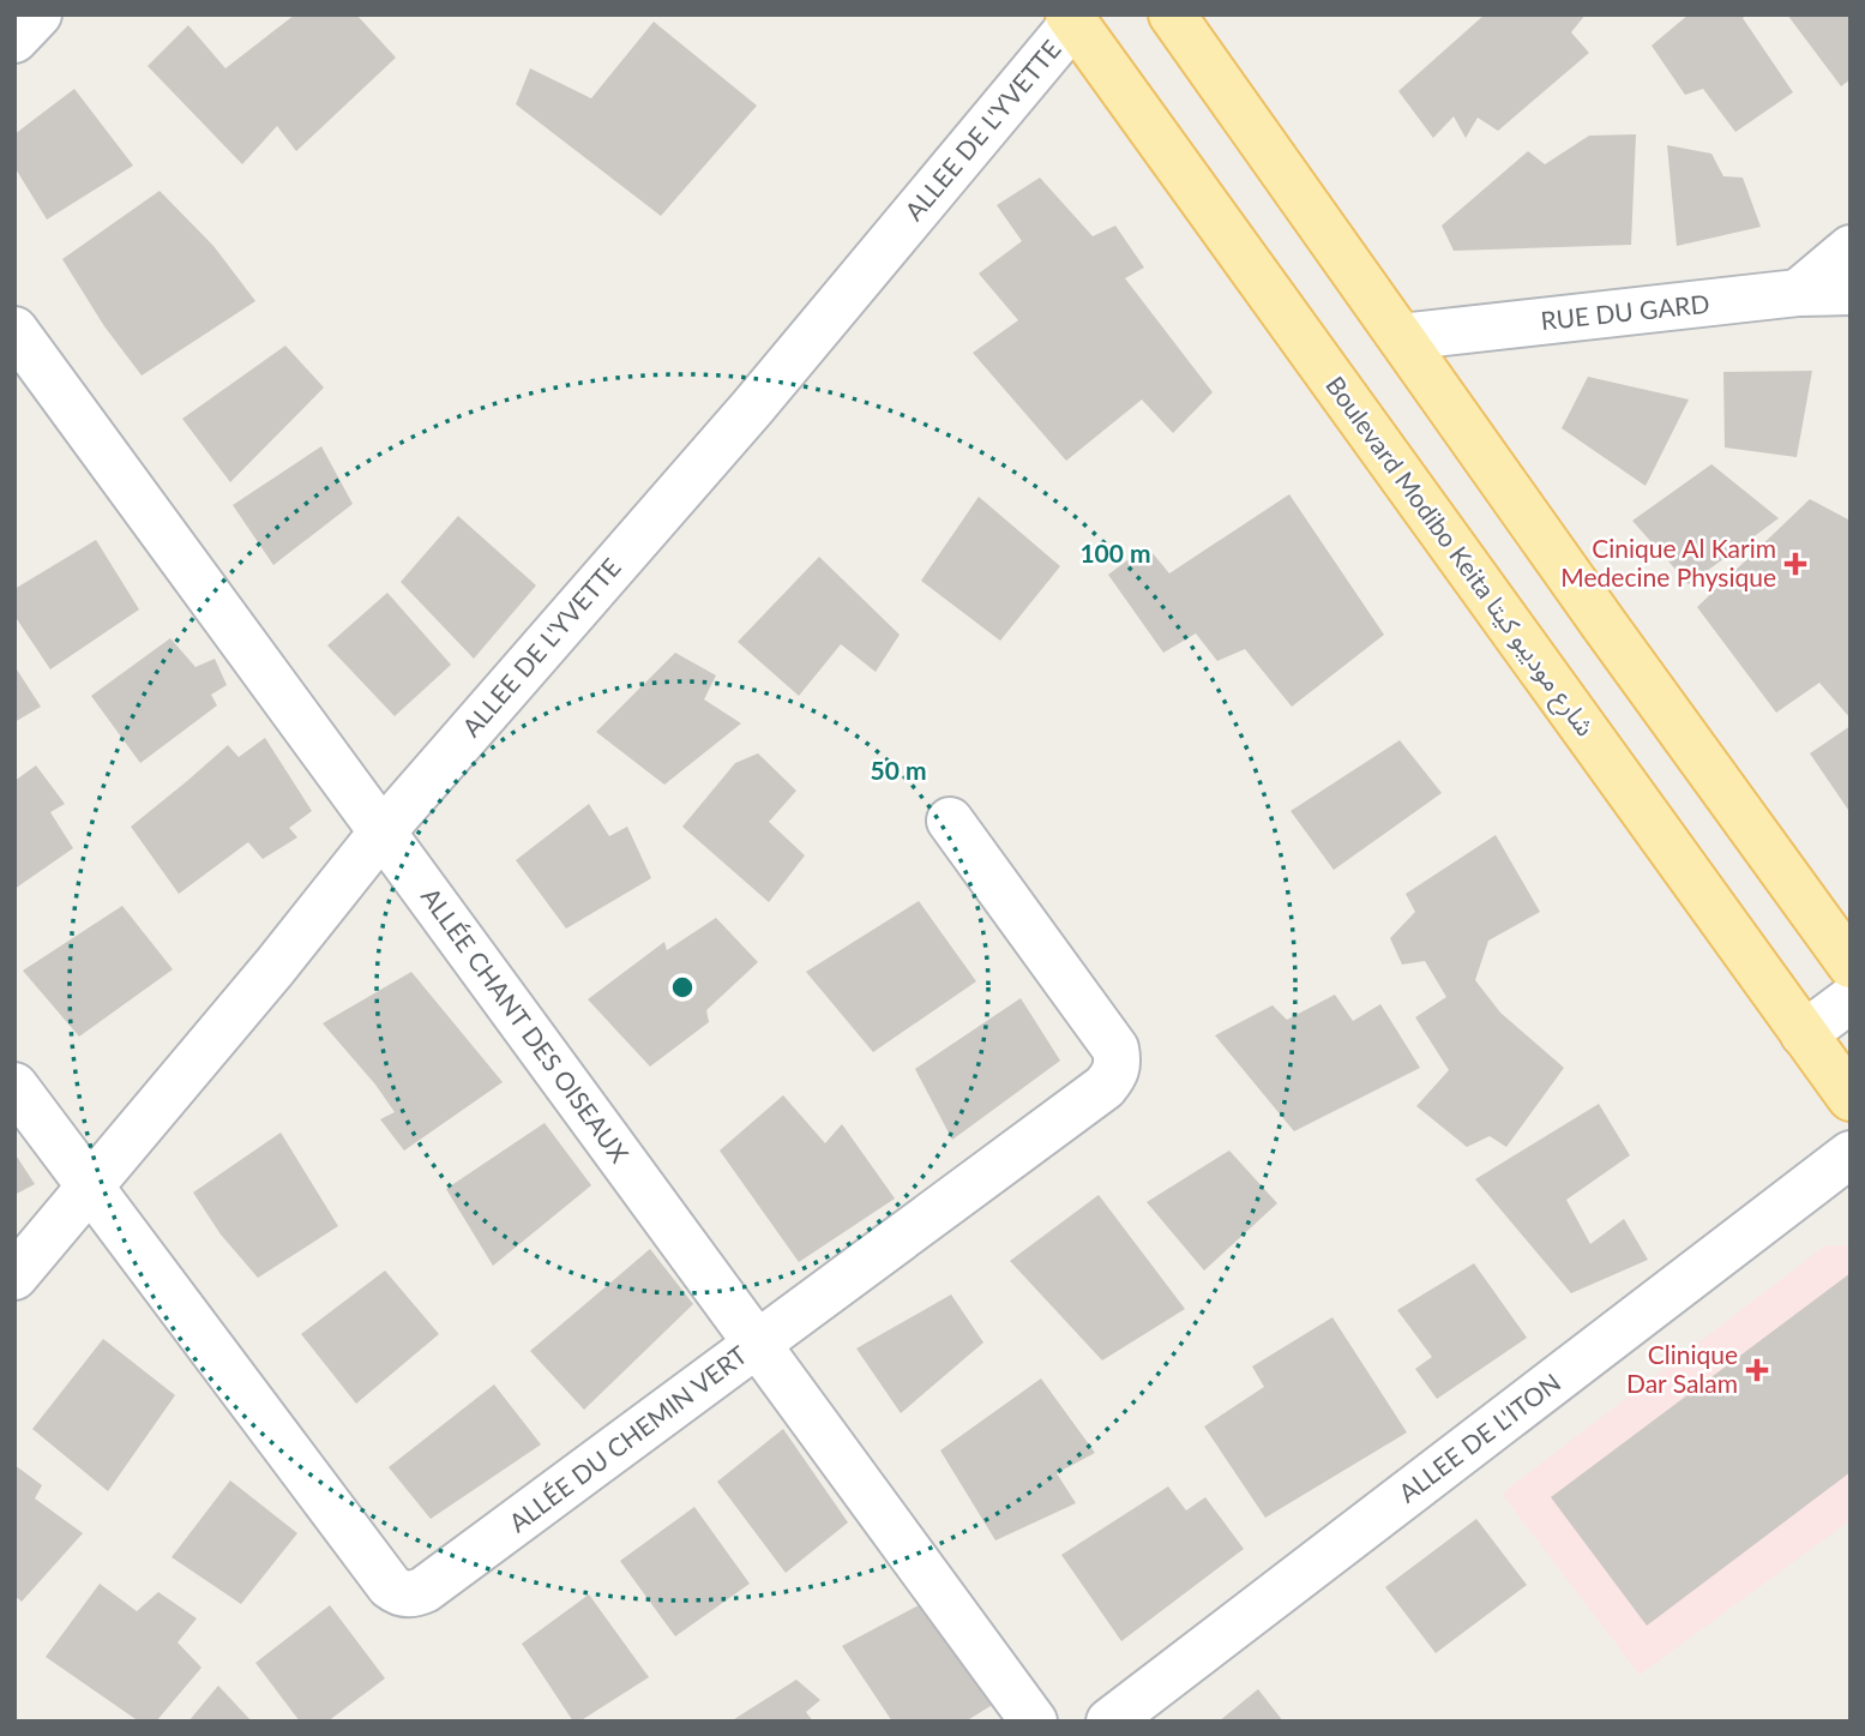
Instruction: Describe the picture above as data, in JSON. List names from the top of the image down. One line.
{"streets":{"main road":["Boulevard Modibo Keita شارع موديبو كيتا"],"street":["ALLEE DE L'YVETTE","RUE DU GARD","ALLÉE CHANT DES OISEAUX","ALLEE DE L'ITON","ALLÉE DU CHEMIN VERT"]},"crossings":[["ALLEE DE L'YVETTE","Boulevard Modibo Keita شارع موديبو كيتا"],["ALLEE DE L'YVETTE","ALLÉE CHANT DES OISEAUX"],["ALLEE DE L'YVETTE","ALLÉE DU CHEMIN VERT"],["ALLÉE CHANT DES OISEAUX","ALLÉE DU CHEMIN VERT"]],"places":{"health":["Cinique Al Karim Medecine Physique","Clinique Dar Salam"]},"rings":["100 m","50 m"]}
